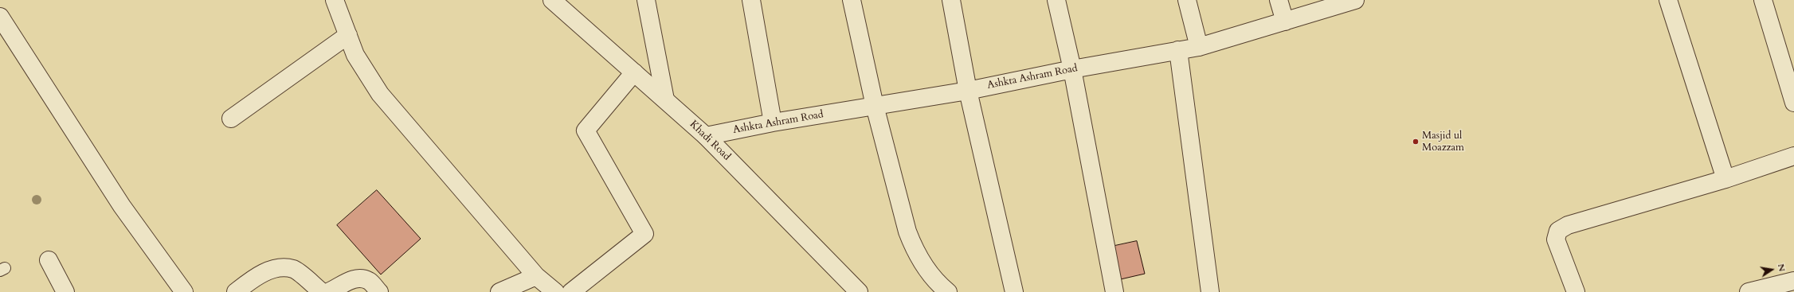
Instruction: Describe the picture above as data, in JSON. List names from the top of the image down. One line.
{"streets":{"street":["Ashkta Ashram Road","Khadi Road"]},"crossings":[["Ashkta Ashram Road","Khadi Road"]],"places":["Masjid ul Moazzam"],"north":"right"}
